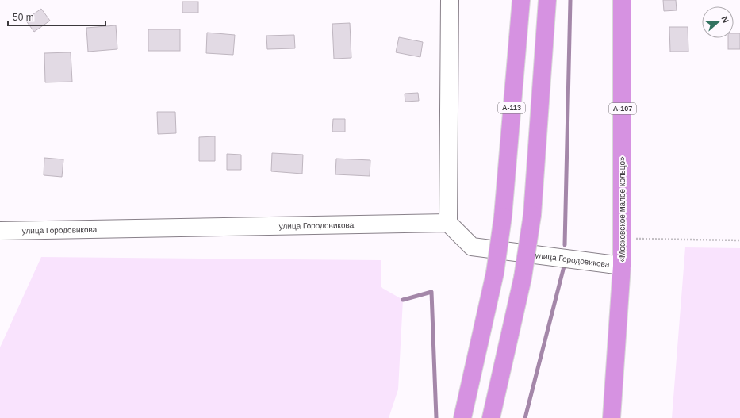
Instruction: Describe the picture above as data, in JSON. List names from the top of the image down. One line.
{"streets":{"highway":["А-113","А-107","«Московское малое кольцо»"],"street":["улица Городовикова"]},"crossings":[["«Московское малое кольцо»","улица Городовикова"]],"scale_bar":"50 m","north":"right"}
